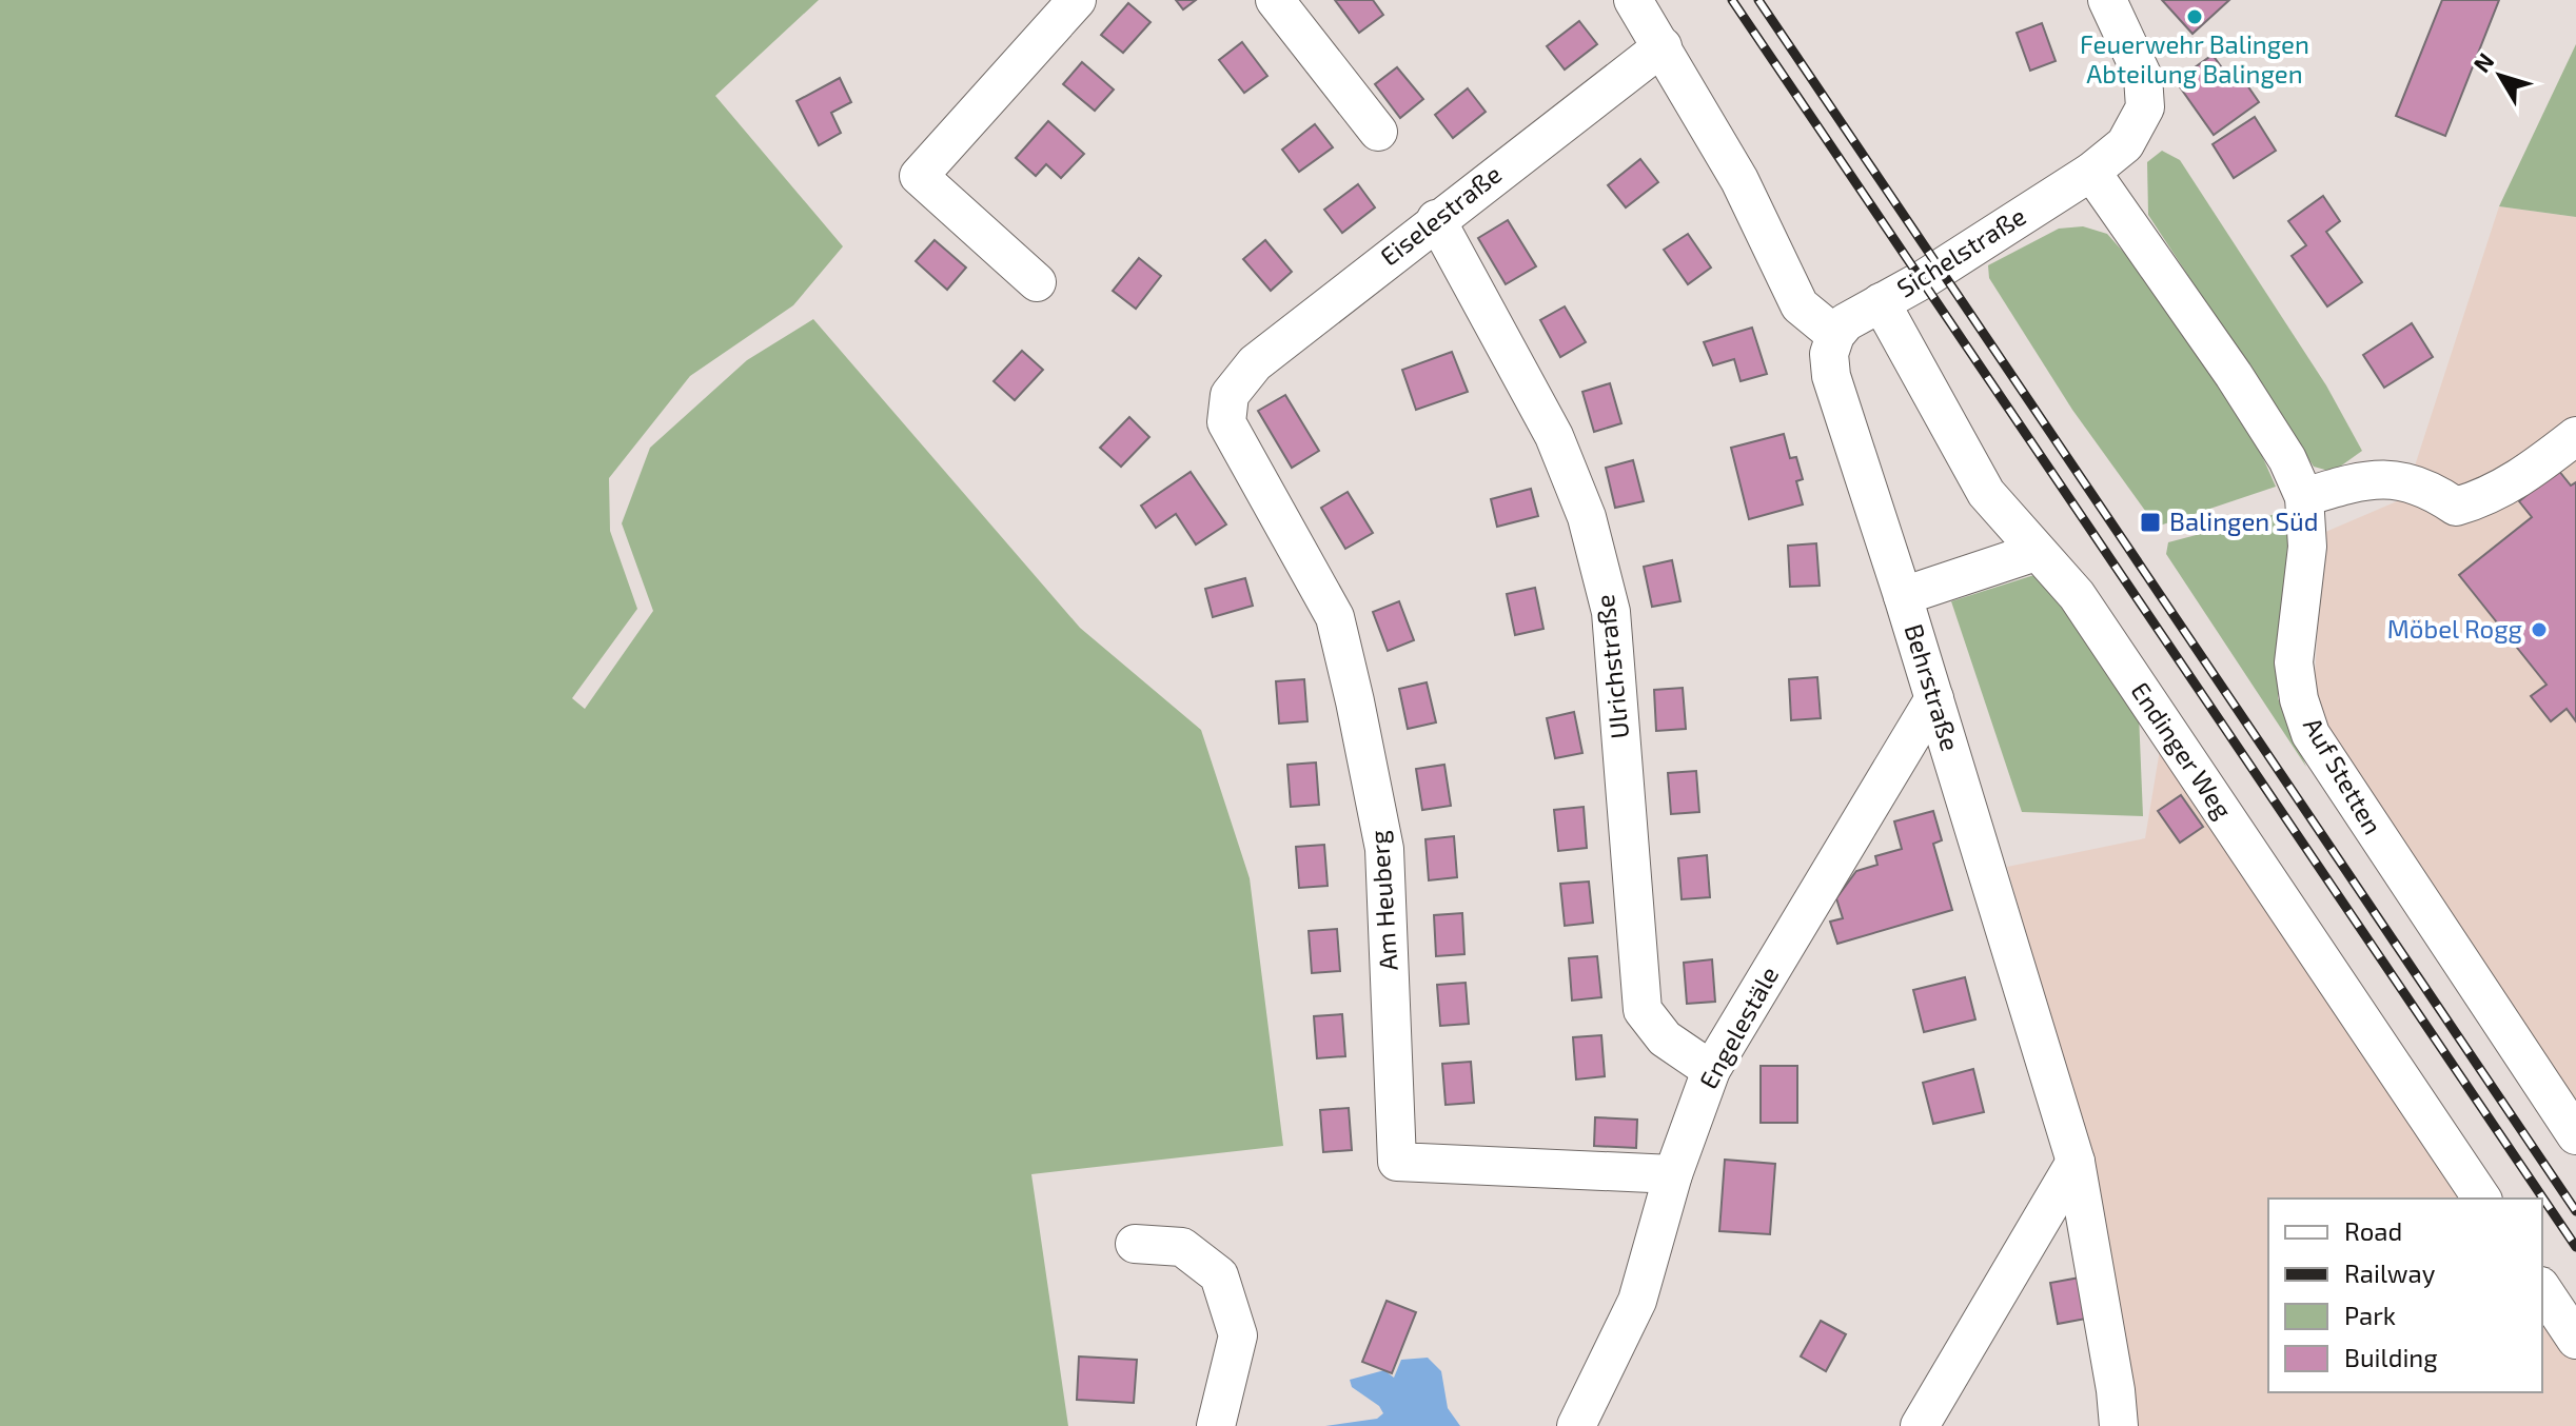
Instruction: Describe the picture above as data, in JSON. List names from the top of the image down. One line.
{"streets":{"street":["Eiselestraße","Sichelstraße","Ulrichstraße","Behrstraße","Endinger Weg","Auf Stetten","Am Heuberg","Engelestäle"]},"crossings":[["Eiselestraße","Ulrichstraße"],["Eiselestraße","Am Heuberg"],["Sichelstraße","Behrstraße"],["Sichelstraße","Endinger Weg"],["Sichelstraße","Auf Stetten"],["Ulrichstraße","Engelestäle"],["Behrstraße","Engelestäle"],["Am Heuberg","Engelestäle"]],"places":{"other":["Feuerwehr Balingen Abteilung Balingen","Möbel Rogg"],"transit":["Balingen Süd"]},"legend":["Road","Railway","Park","Building"],"north":"top left"}
